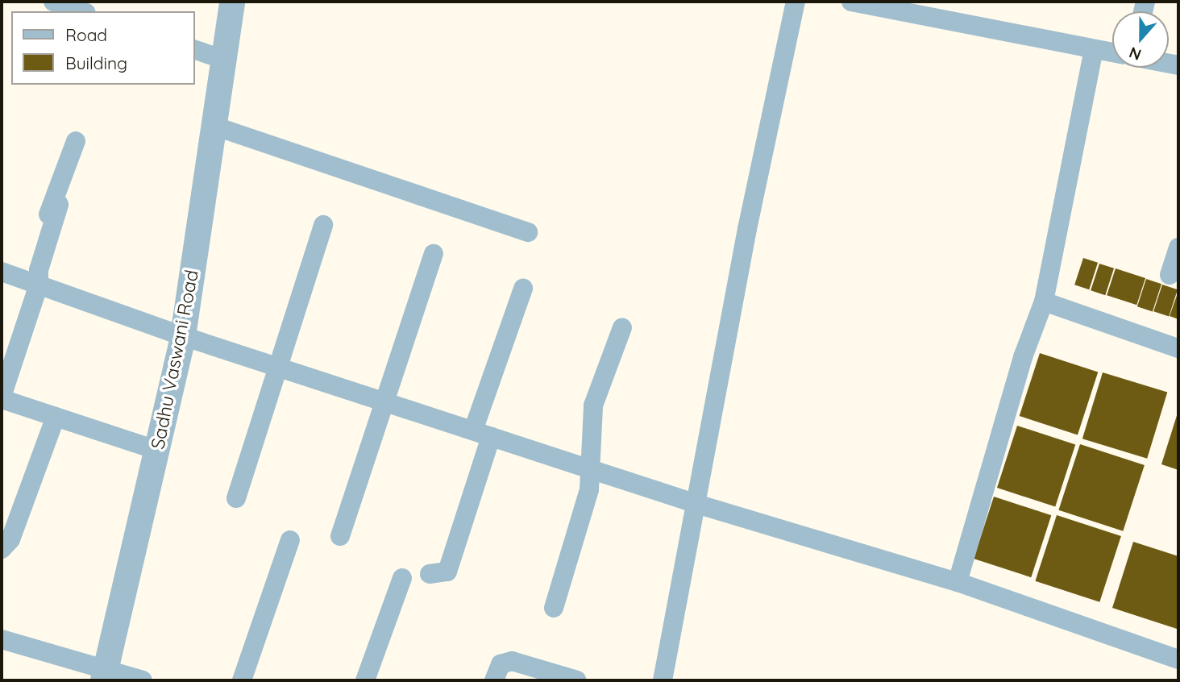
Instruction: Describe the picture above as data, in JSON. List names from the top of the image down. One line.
{"streets":{"street":["Sadhu Vaswani Road"]},"legend":["Road","Building"],"north":"bottom"}
